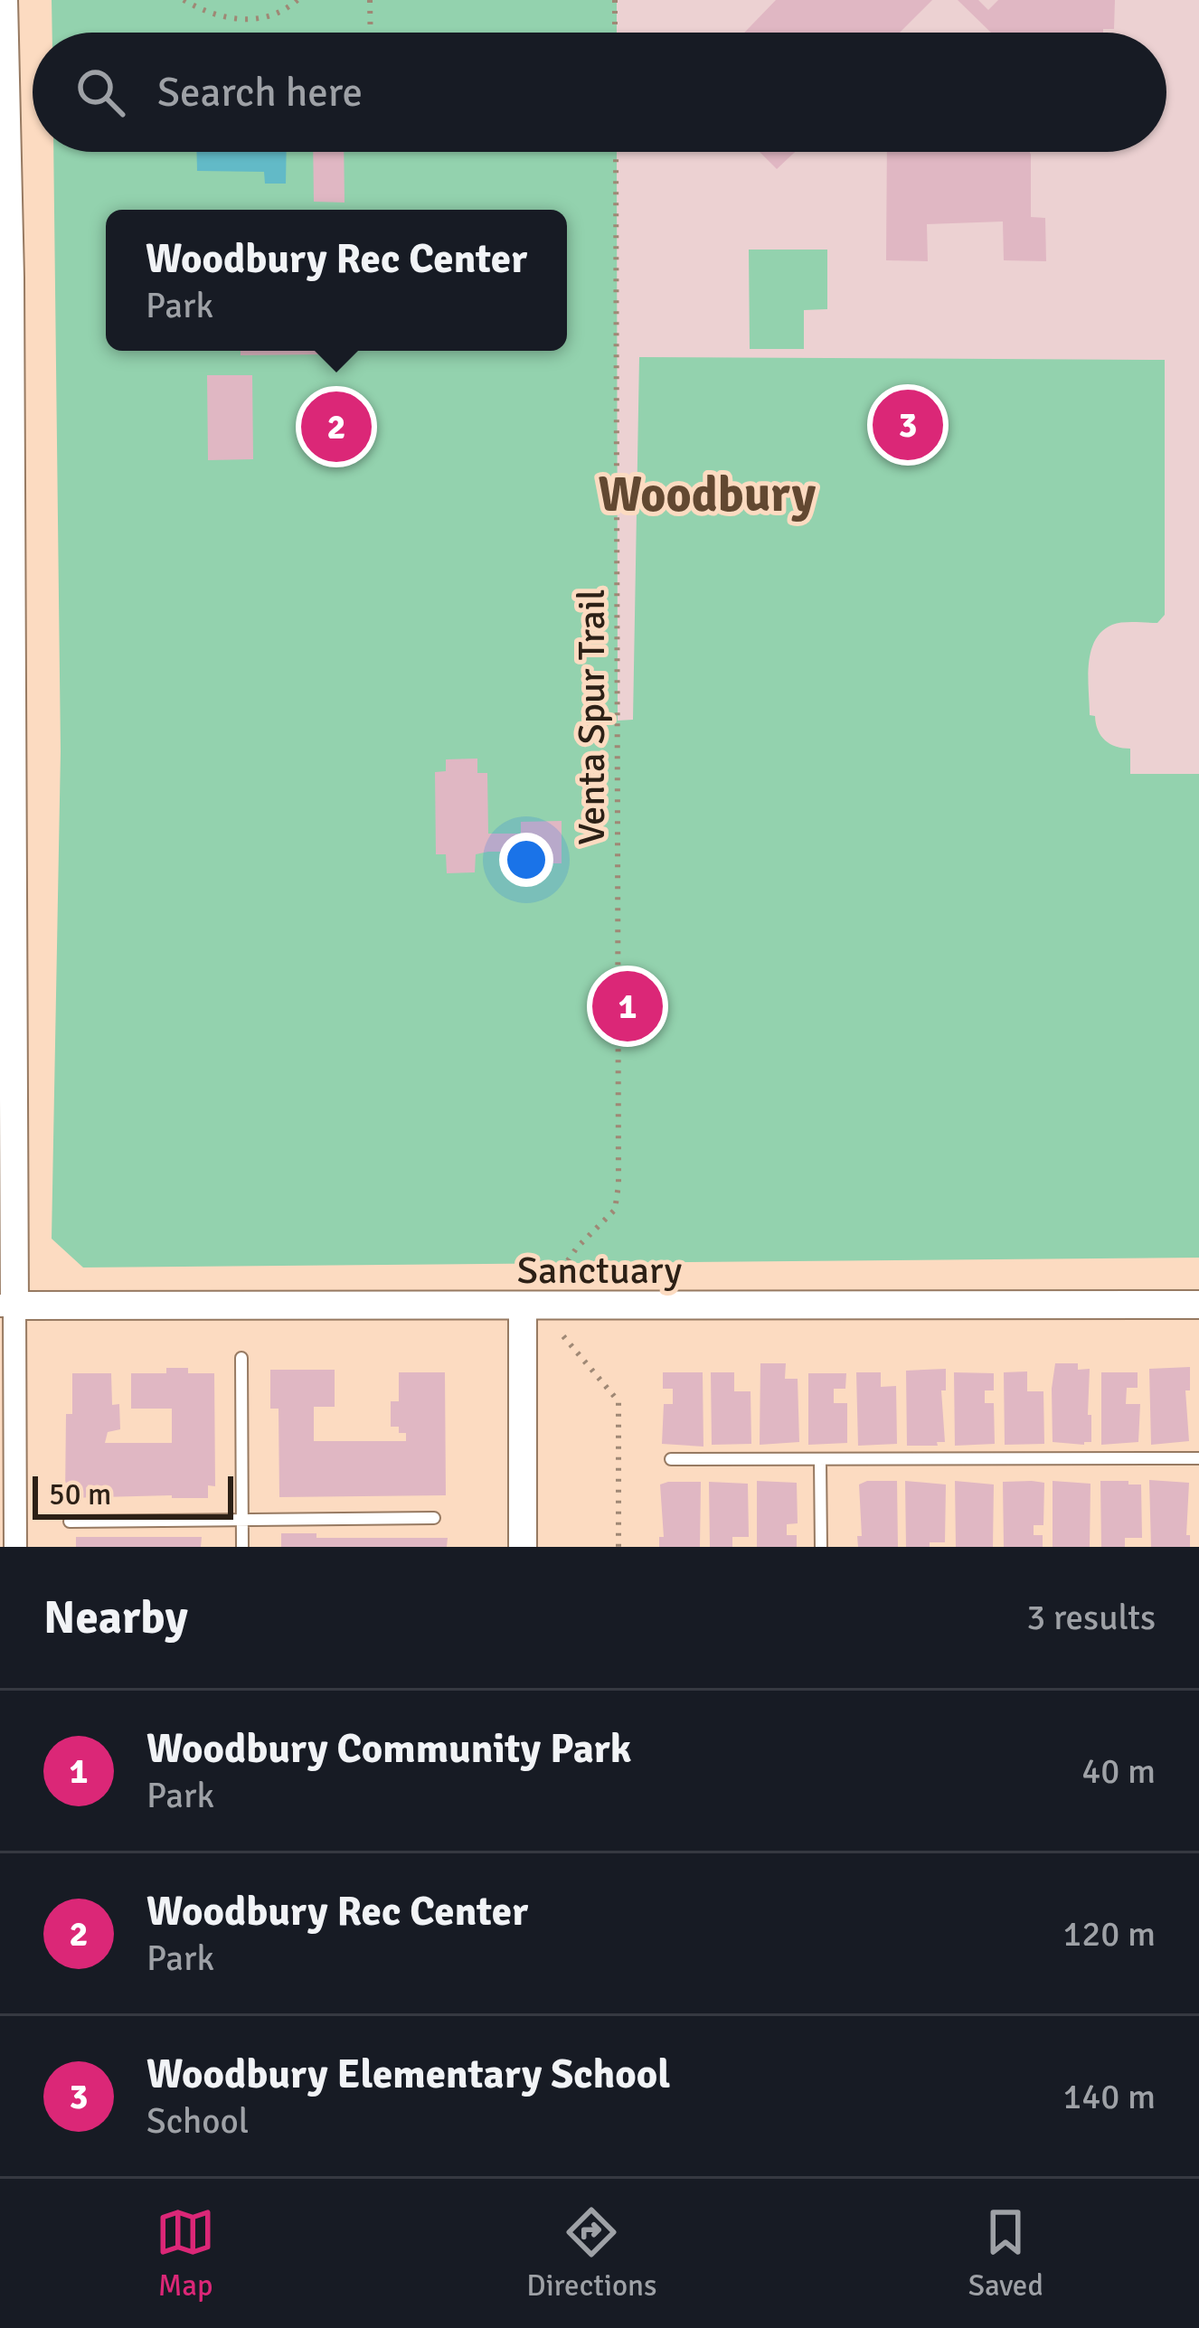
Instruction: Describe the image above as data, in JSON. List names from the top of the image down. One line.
{"streets":{"street":["Sanctuary"],"path":["Venta Spur Trail"]},"districts":["Woodbury"],"scale_bar":"50 m","page":{"search":"Search here","popup":["Woodbury Rec Center","Park"],"pins":["3","2","1"],"scale":"50 m","heading":["Nearby","3 results"],"list":[{"mark":"1","name":"Woodbury Community Park","note":"Park","value":"40 m"},{"mark":"2","name":"Woodbury Rec Center","note":"Park","value":"120 m"},{"mark":"3","name":"Woodbury Elementary School","note":"School","value":"140 m"}],"nav":["Map","Directions","Saved"]}}
